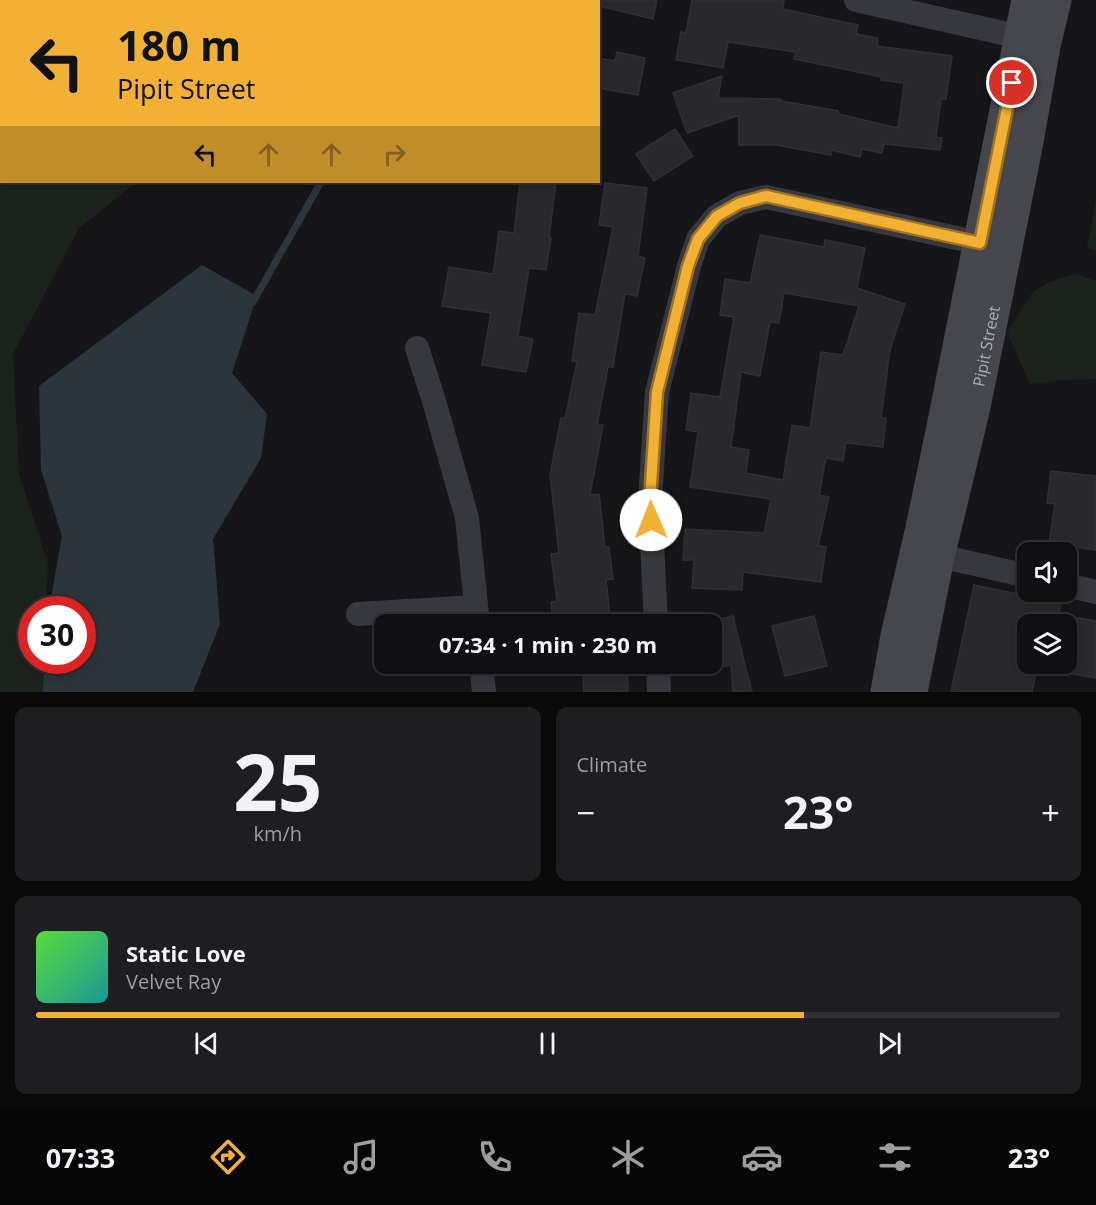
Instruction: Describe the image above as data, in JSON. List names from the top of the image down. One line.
{"streets":{"main road":["Pipit Street"]},"page":{"turn":["180 m","Pipit Street"],"limit":"30","trip":"07:34 · 1 min · 230 m","tile":[["25","km/h"],"Climate"],"heat":["−","23°","+"],"song":["Static Love","Velvet Ray"],"tabs":["07:33","23°"]}}
